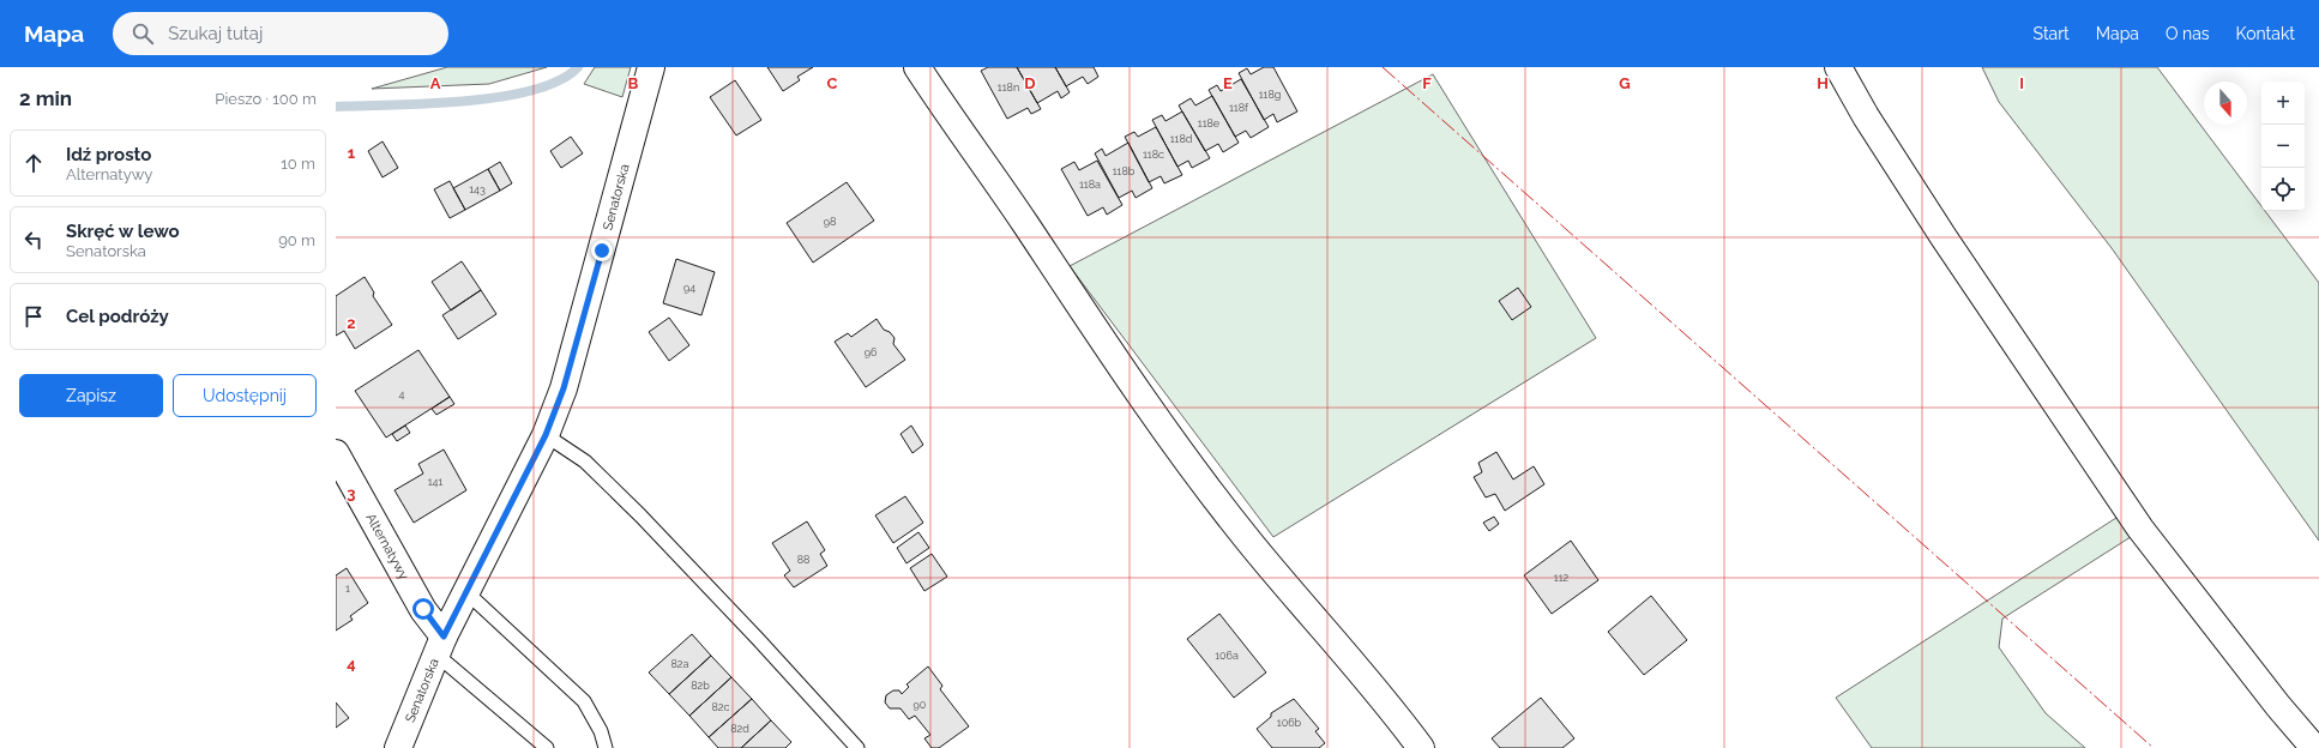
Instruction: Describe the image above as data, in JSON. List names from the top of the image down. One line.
{"streets":{"street":["Senatorska","Alternatywy"]},"crossings":[["Senatorska","Alternatywy"]],"house_numbers":["118n","118g","118f","118e","118d","118c","118b","118a","143","98","94","96","4","141","88","112","1","106a","82a","82b","90","82c","106b","82d"],"north":"bottom","page":{"header":"Mapa","search":"Szukaj tutaj","nav":["Start","Mapa","O nas","Kontakt"],"heading":["2 min","Pieszo · 100 m"],"map_buttons":["+","−"],"list":[["Idź prosto","Alternatywy","10 m"],["Skręć w lewo","Senatorska","90 m"],"Cel podróży"],"buttons":["Zapisz","Udostępnij"]},"grid":{"columns":["A","B","C","D","E","F","G","H","I"],"rows":["1","2","3","4"]}}
